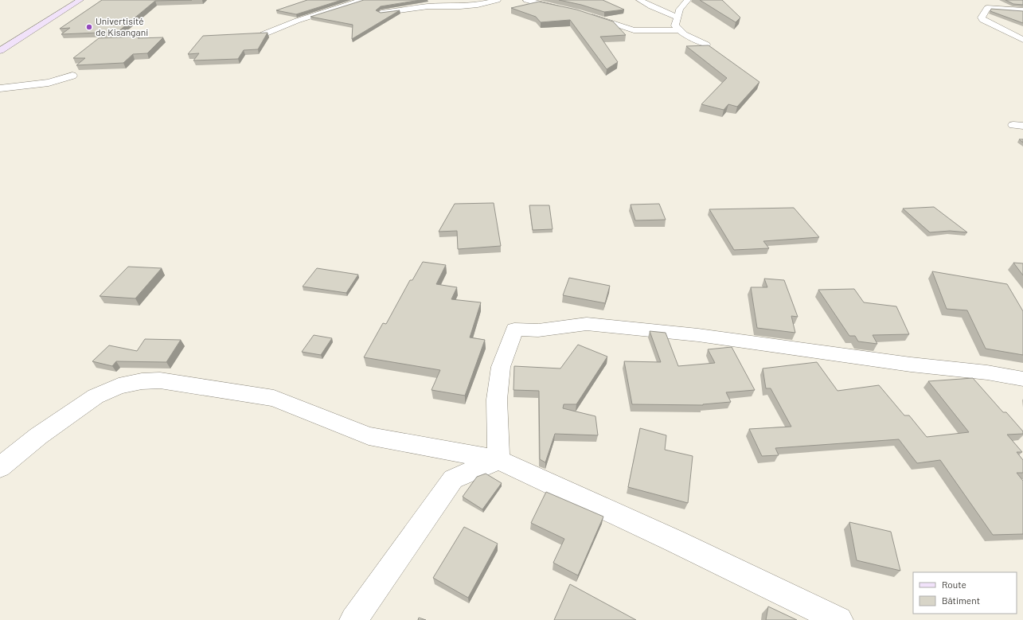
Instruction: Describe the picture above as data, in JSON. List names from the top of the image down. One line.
{"places":["Univertisité de Kisangani"],"legend":["Route","Bâtiment"]}
